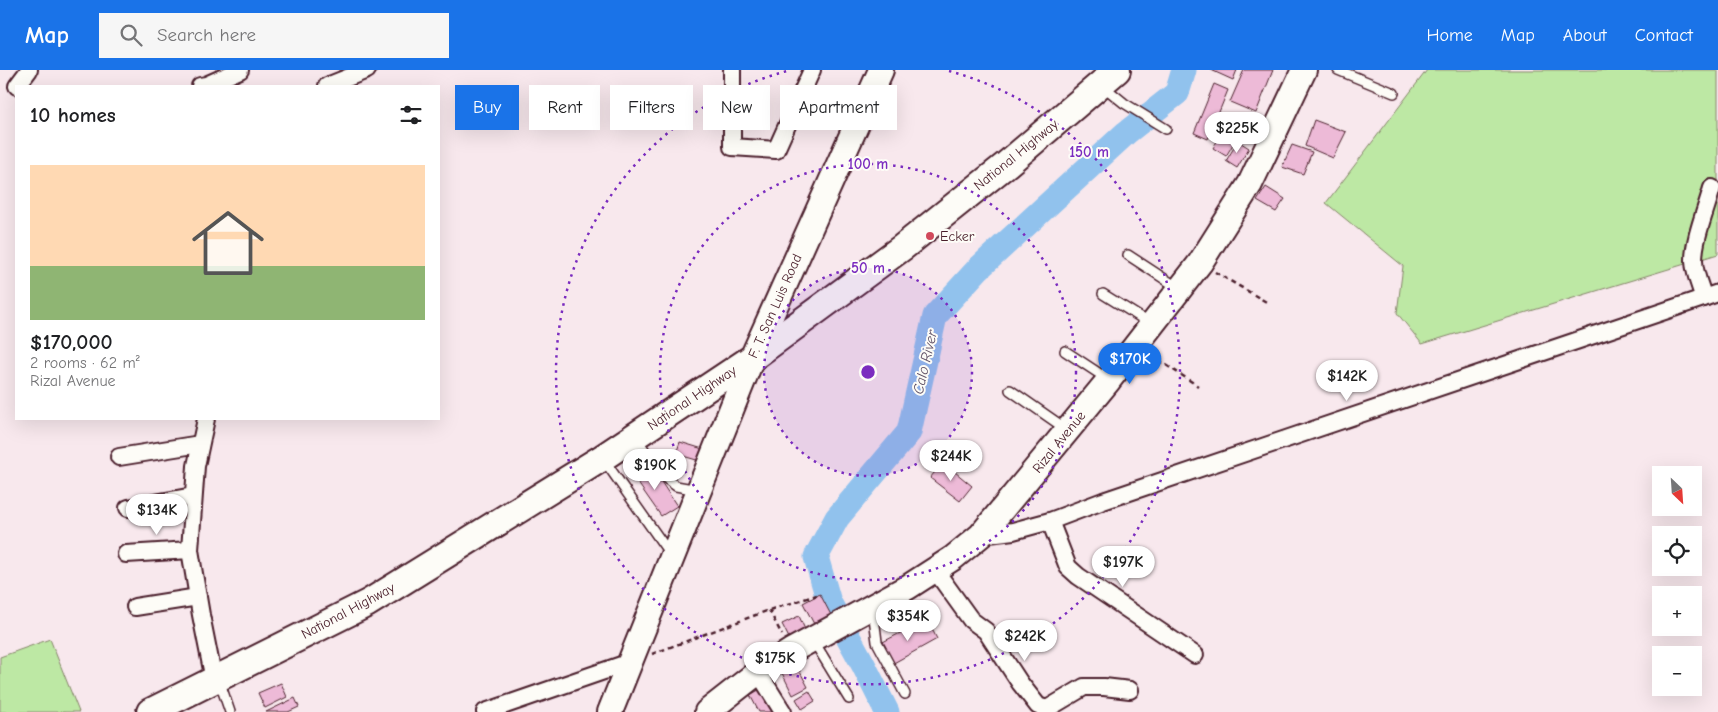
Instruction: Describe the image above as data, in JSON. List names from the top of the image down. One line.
{"streets":{"main road":["National Highway","F. T. San Luis Road","Rizal Avenue"]},"crossings":[["National Highway","F. T. San Luis Road"]],"water":["Calo River"],"places":["Ecker"],"north":"bottom right","page":{"header":"Map","search":"Search here","nav":["Home","Map","About","Contact"],"chip":["Buy","Rent","Filters","New","Apartment"],"heading":"10 homes","price":["$225K","$170K","$142K","$244K","$190K","$134K","$197K","$354K","$242K","$175K"],"list":[{"name":"$170,000","note":"2 rooms · 62 m² · Rizal Avenue"}],"map_buttons":["+","−"]},"rings":["150 m","100 m","50 m"]}
